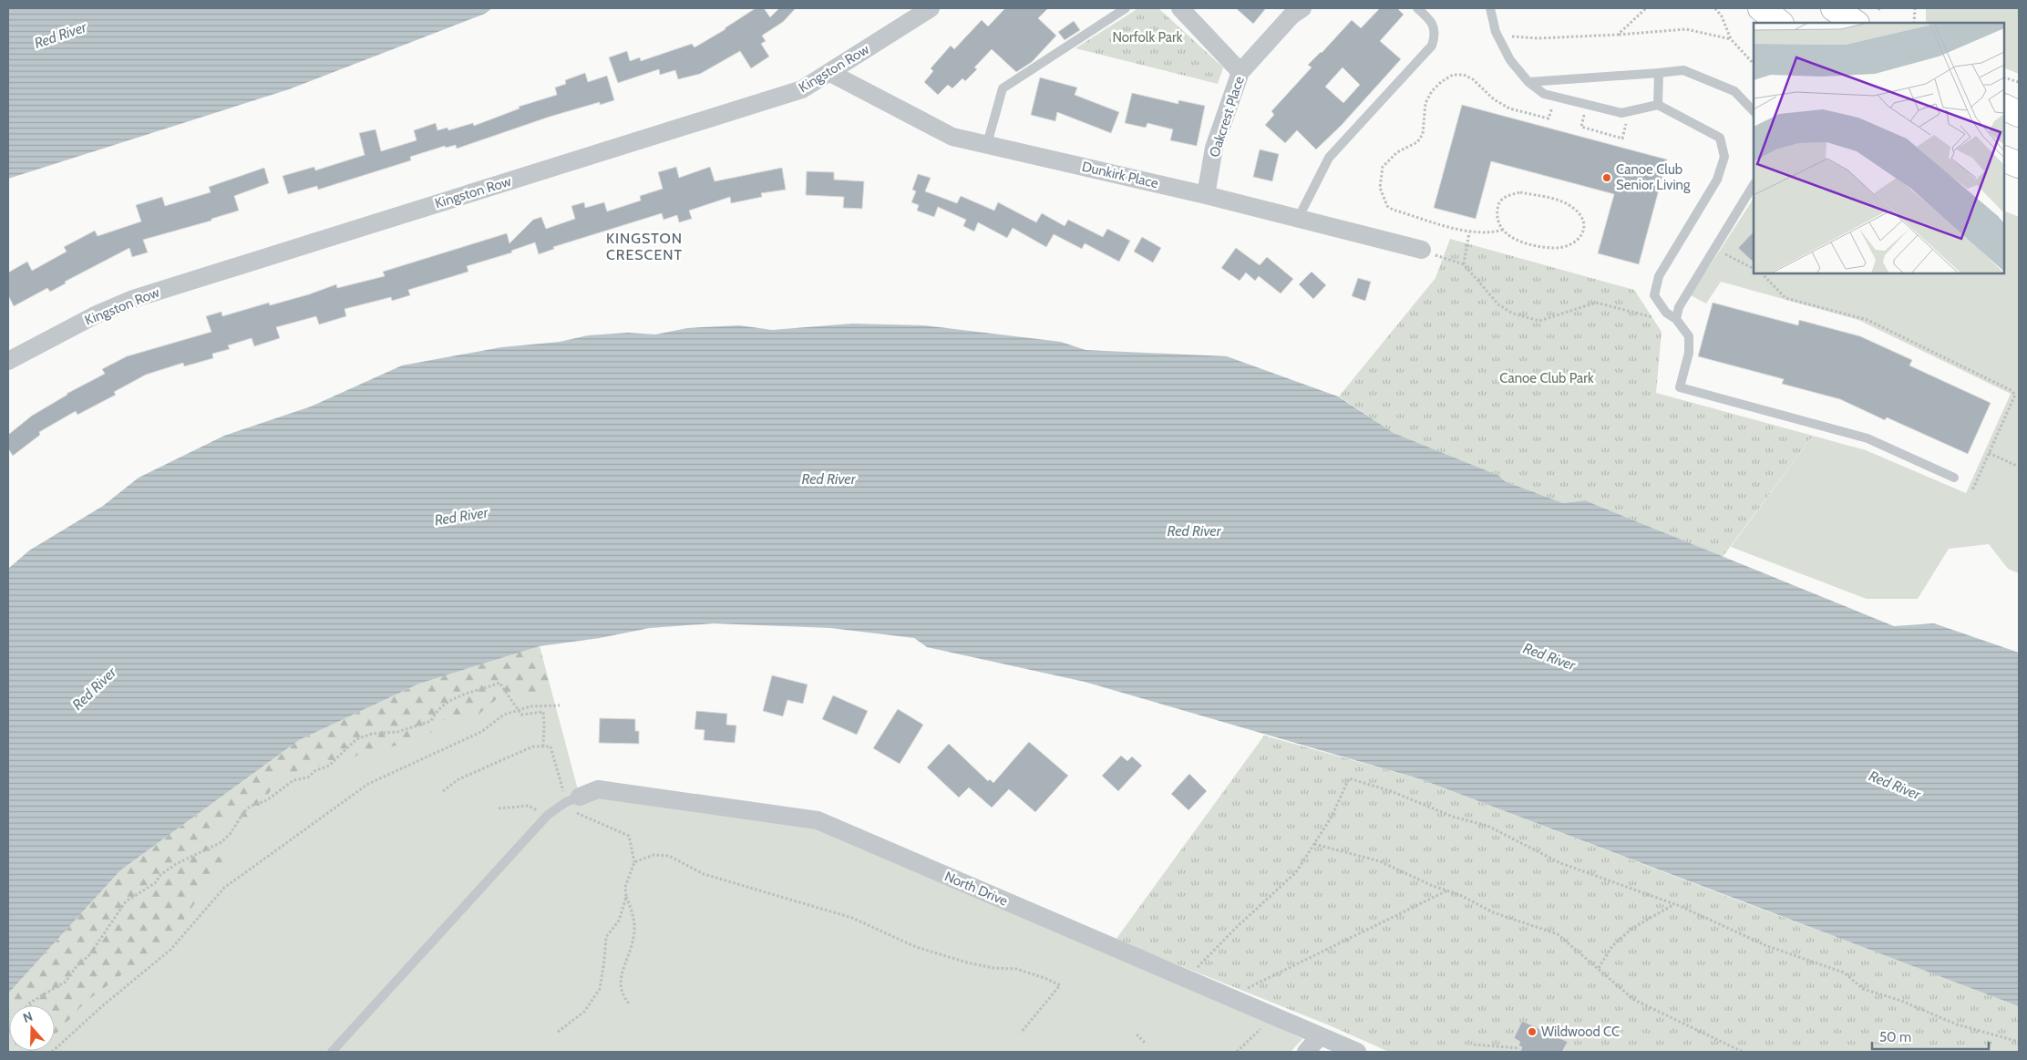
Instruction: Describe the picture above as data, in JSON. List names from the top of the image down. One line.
{"streets":{"street":["Kingston Row","Oakcrest Place","Dunkirk Place","North Drive"]},"crossings":[["Kingston Row","Dunkirk Place"],["Oakcrest Place","Dunkirk Place"]],"districts":["KINGSTON CRESCENT"],"water":["Red River"],"parks":["Norfolk Park","Canoe Club Park"],"places":["Canoe Club Senior Living","Wildwood CC"],"scale_bar":"50 m","north":"top"}
